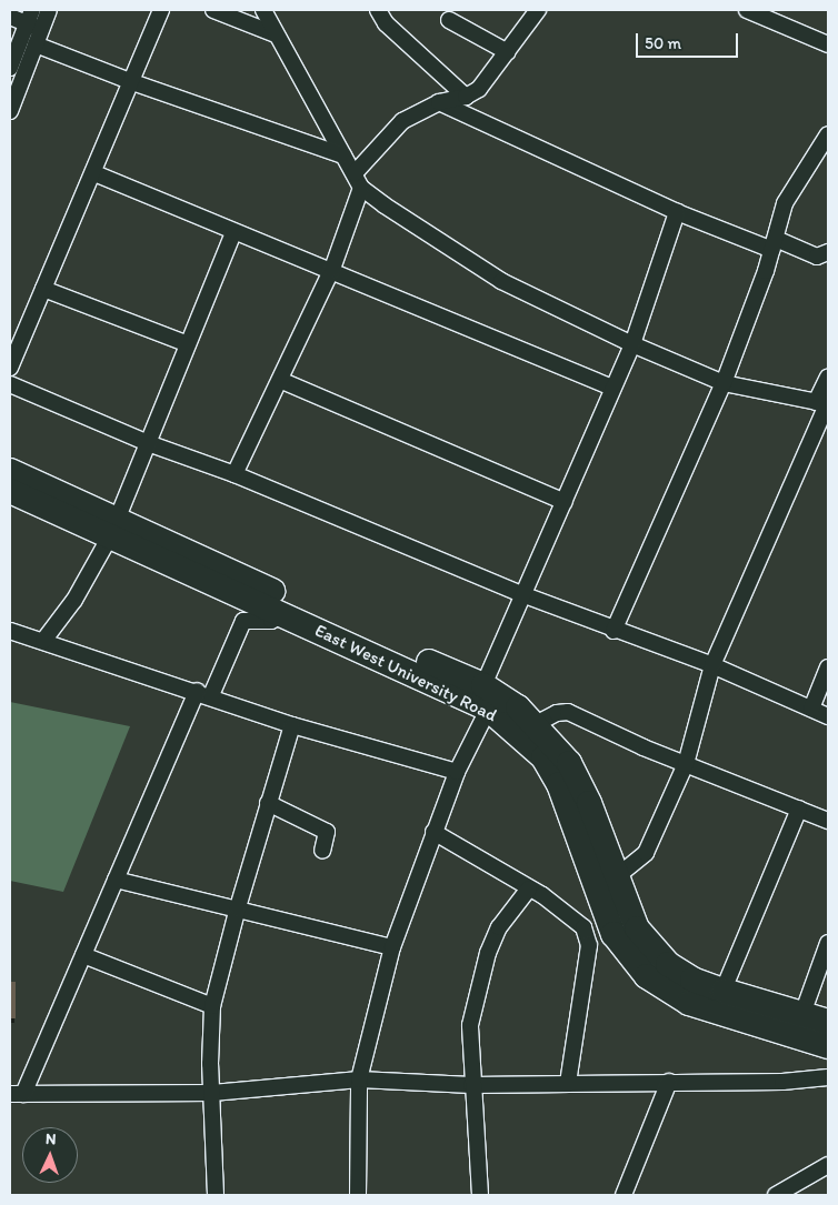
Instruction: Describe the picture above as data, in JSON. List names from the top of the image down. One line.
{"streets":{"main road":["East West University Road"]},"scale_bar":"50 m","north":"top"}
